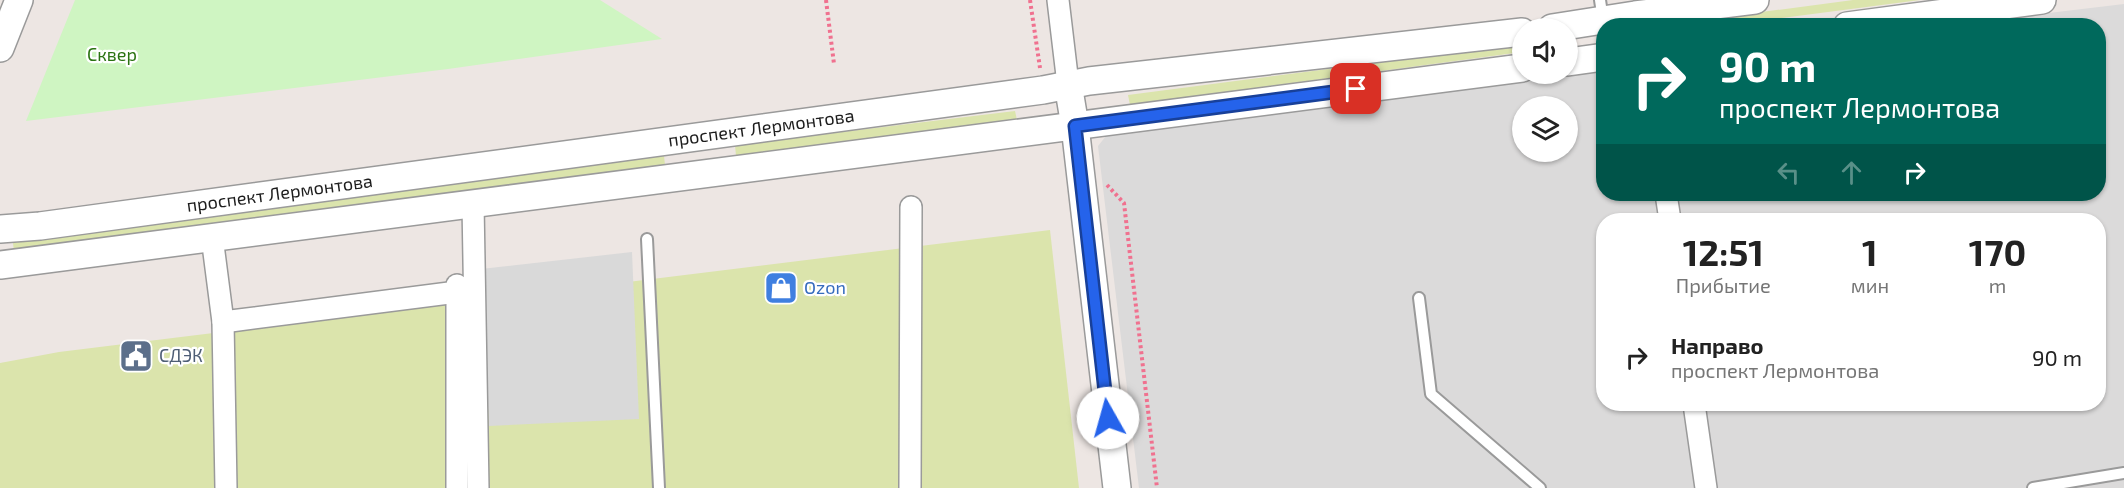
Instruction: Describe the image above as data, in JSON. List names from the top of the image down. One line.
{"streets":{"street":["проспект Лермонтова"]},"parks":["Сквер"],"places":{"shop":["Ozon"],"public building":["СДЭК"]},"page":{"turn":["90 m","проспект Лермонтова"],"eta":["12:51","Прибытие","1","мин","170","m"],"list":[{"name":"Направо","note":"проспект Лермонтова","value":"90 m"}]}}
